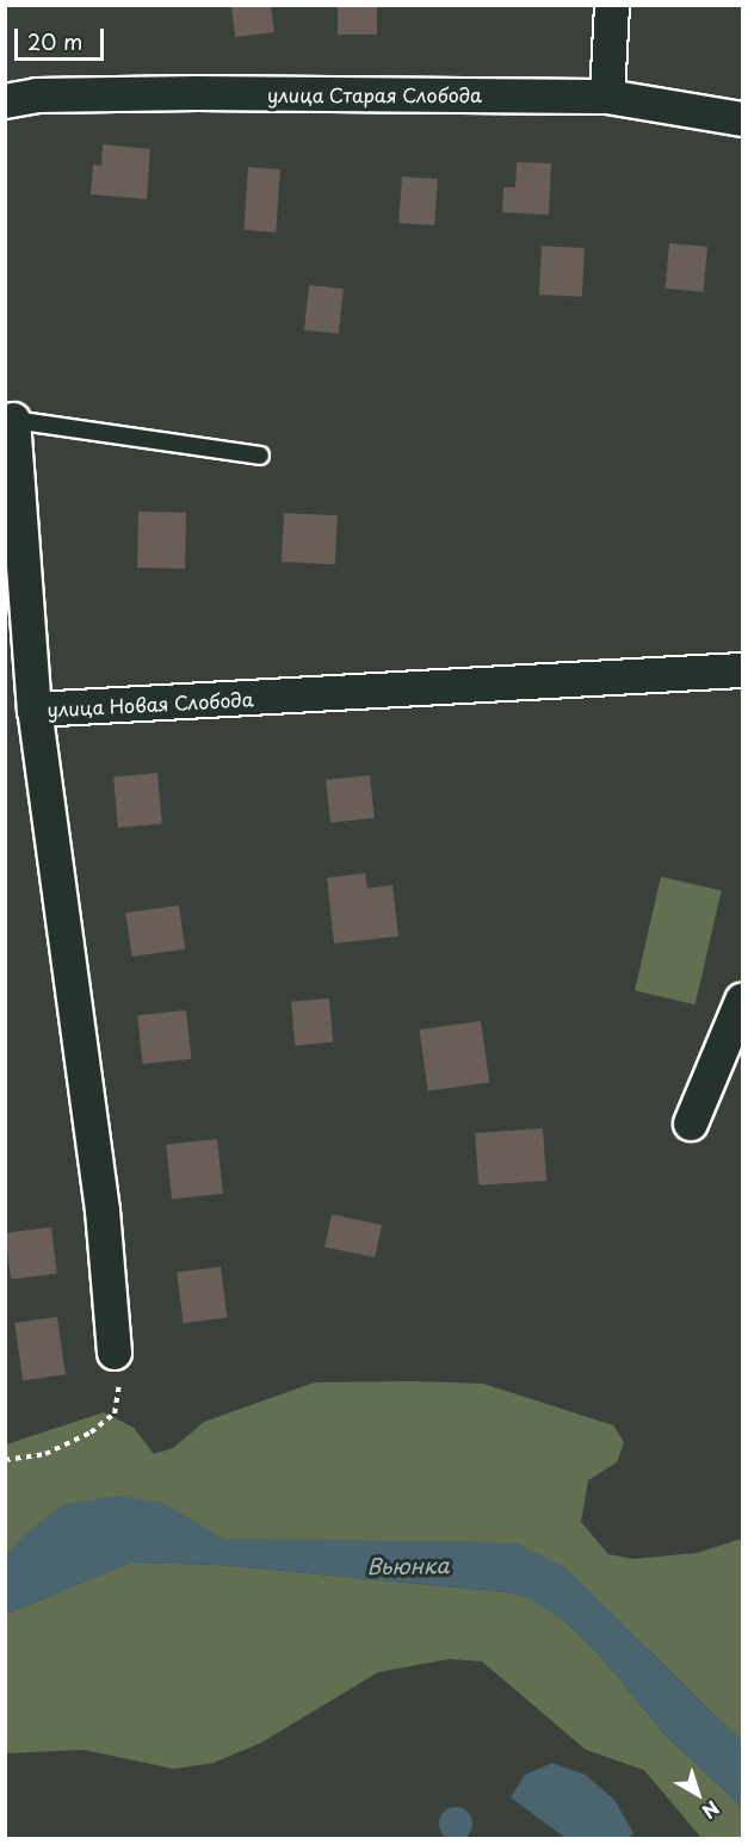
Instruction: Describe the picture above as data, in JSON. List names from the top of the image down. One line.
{"streets":{"street":["улица Старая Слобода","улица Новая Слобода"]},"water":["Вьюнка"],"scale_bar":"20 m","north":"bottom right"}
